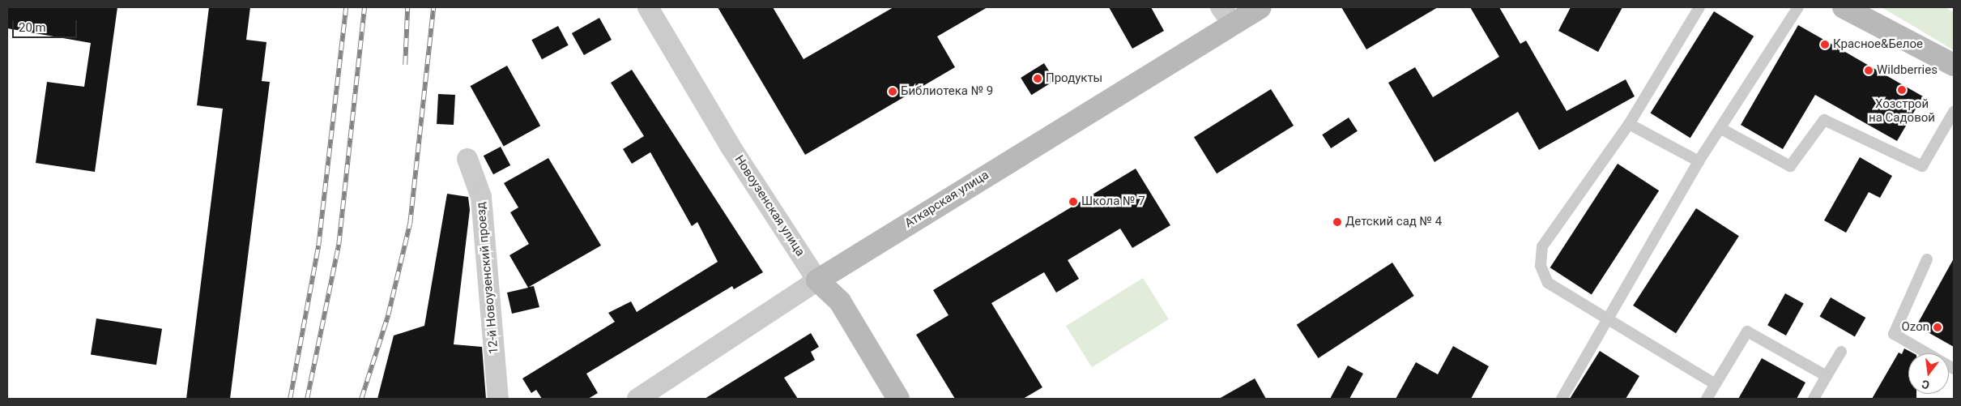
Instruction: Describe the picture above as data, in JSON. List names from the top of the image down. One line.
{"streets":{"main road":["Аткарская улица","Новоузенская улица"],"street":["12-й Новоузенский проезд"]},"crossings":[["Аткарская улица","Новоузенская улица"]],"places":["Красное&Белое","Wildberries","Продукты","Хозстрой на Садовой","Библиотека № 9","Школа № 7","Детский сад № 4","Ozon"],"scale_bar":"20 m","north":"bottom"}
